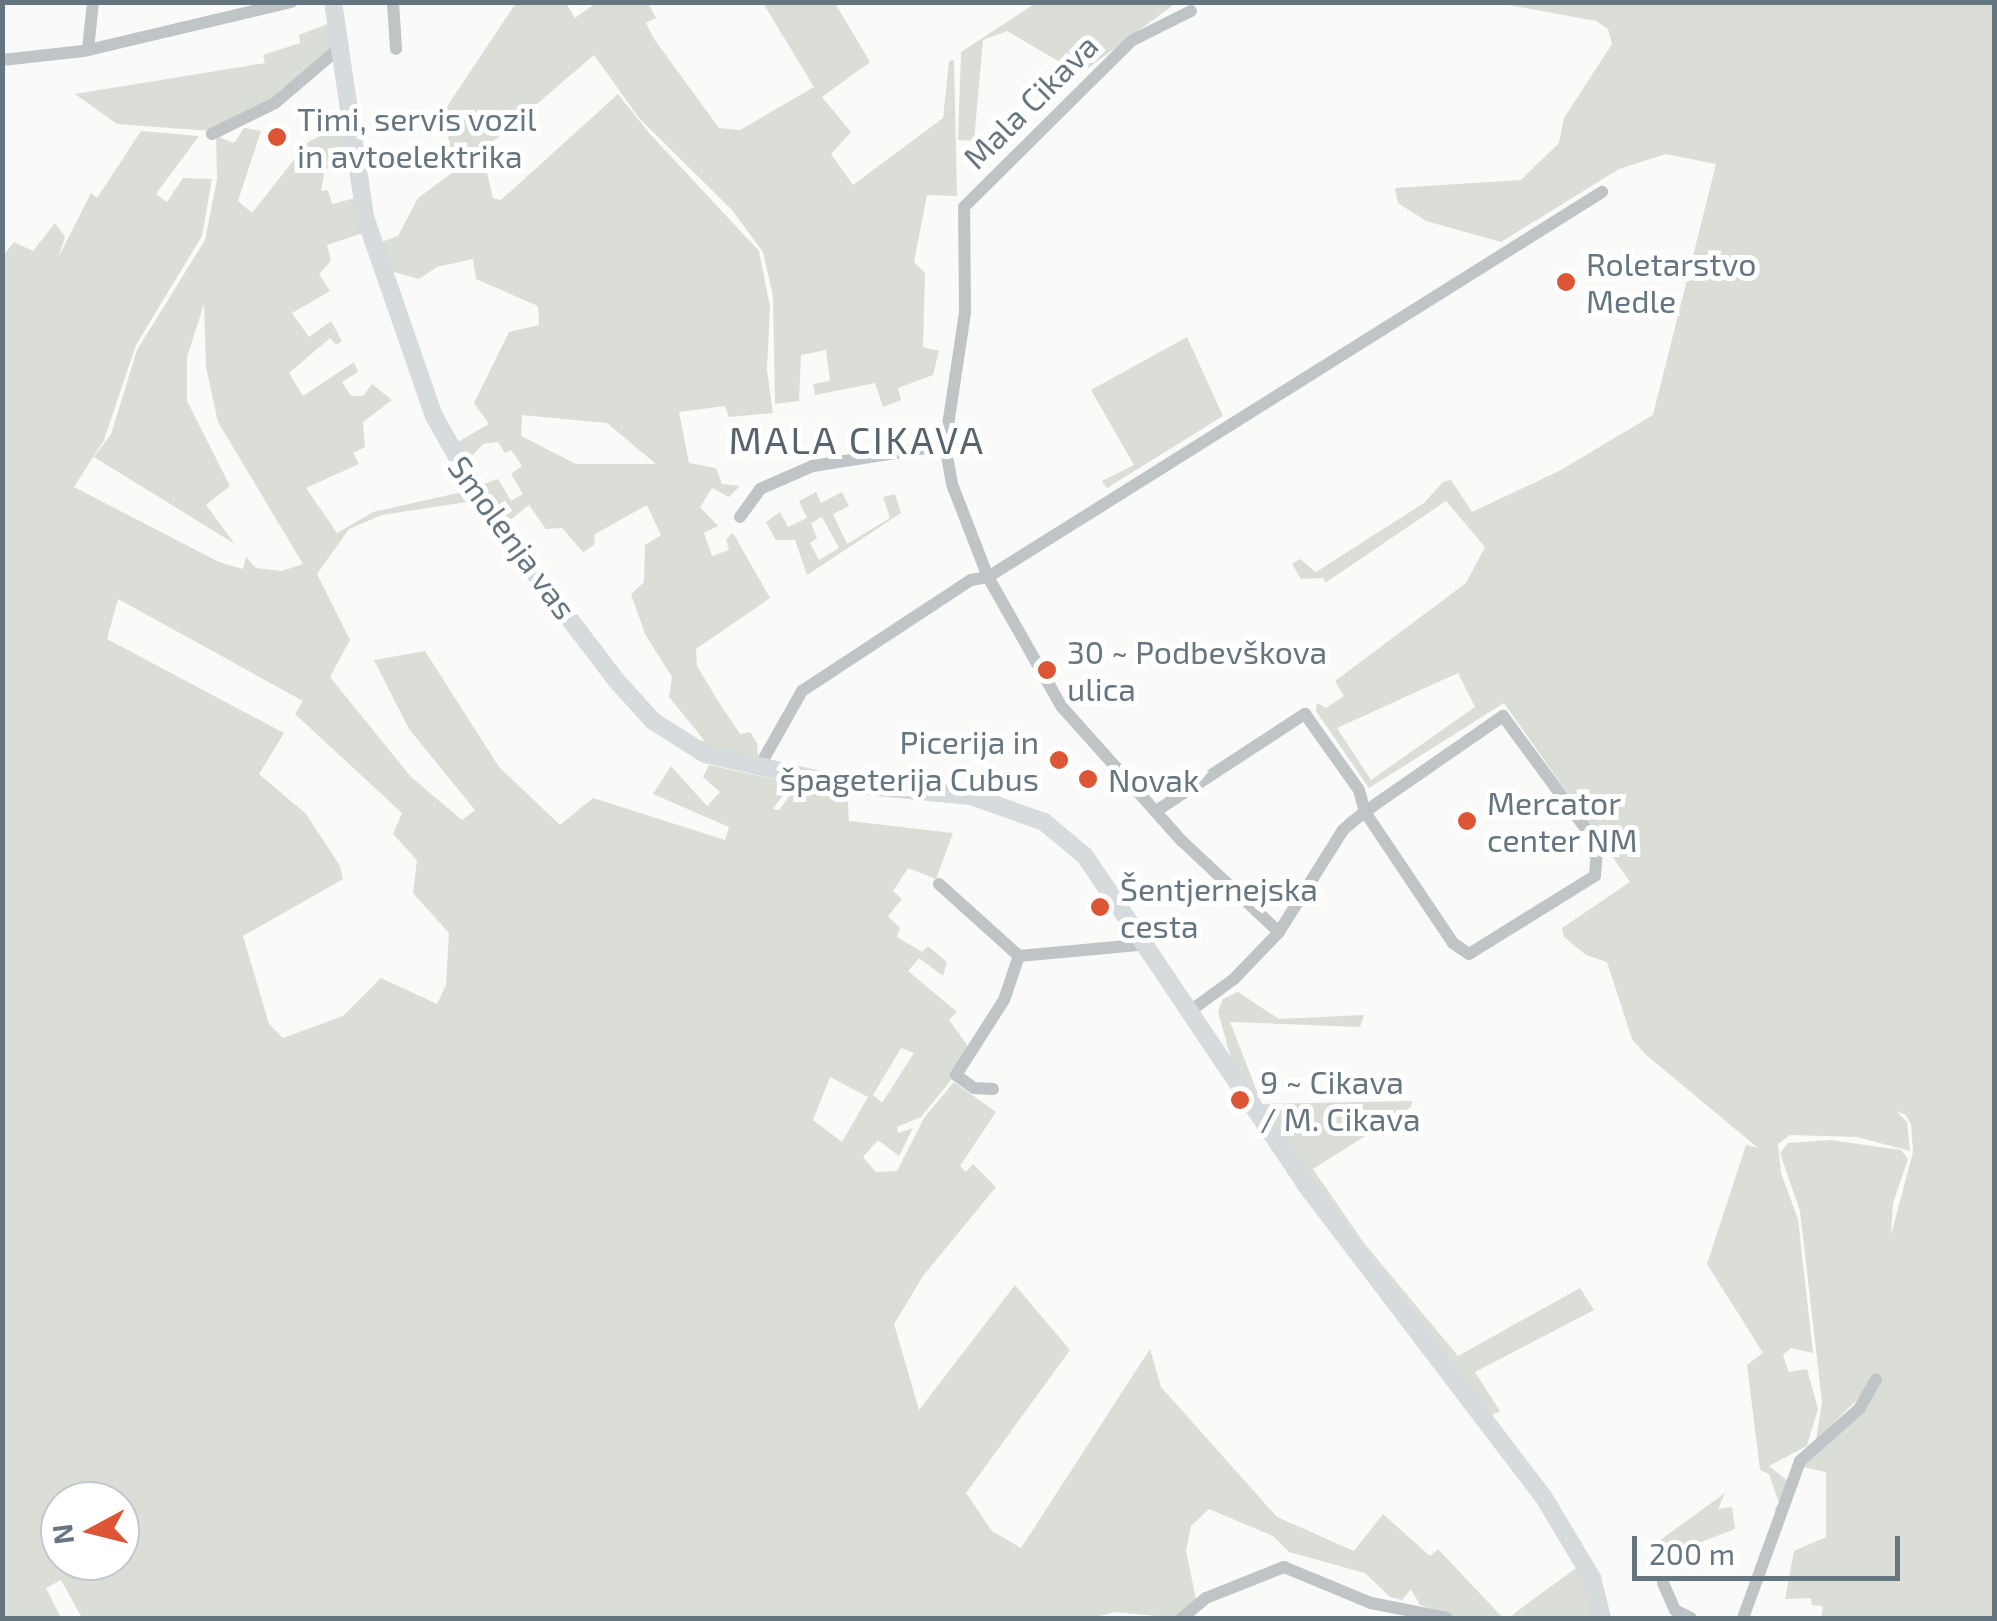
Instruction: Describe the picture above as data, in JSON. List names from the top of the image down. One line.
{"streets":{"main road":["Smolenja vas"],"street":["Mala Cikava"]},"districts":["MALA CIKAVA"],"places":["Timi, servis vozil in avtoelektrika","Roletarstvo Medle","30 ~ Podbevškova ulica","Picerija in špageterija Cubus","Novak","Mercator center NM","Šentjernejska cesta","9 ~ Cikava / M. Cikava"],"scale_bar":"200 m","north":"left"}
